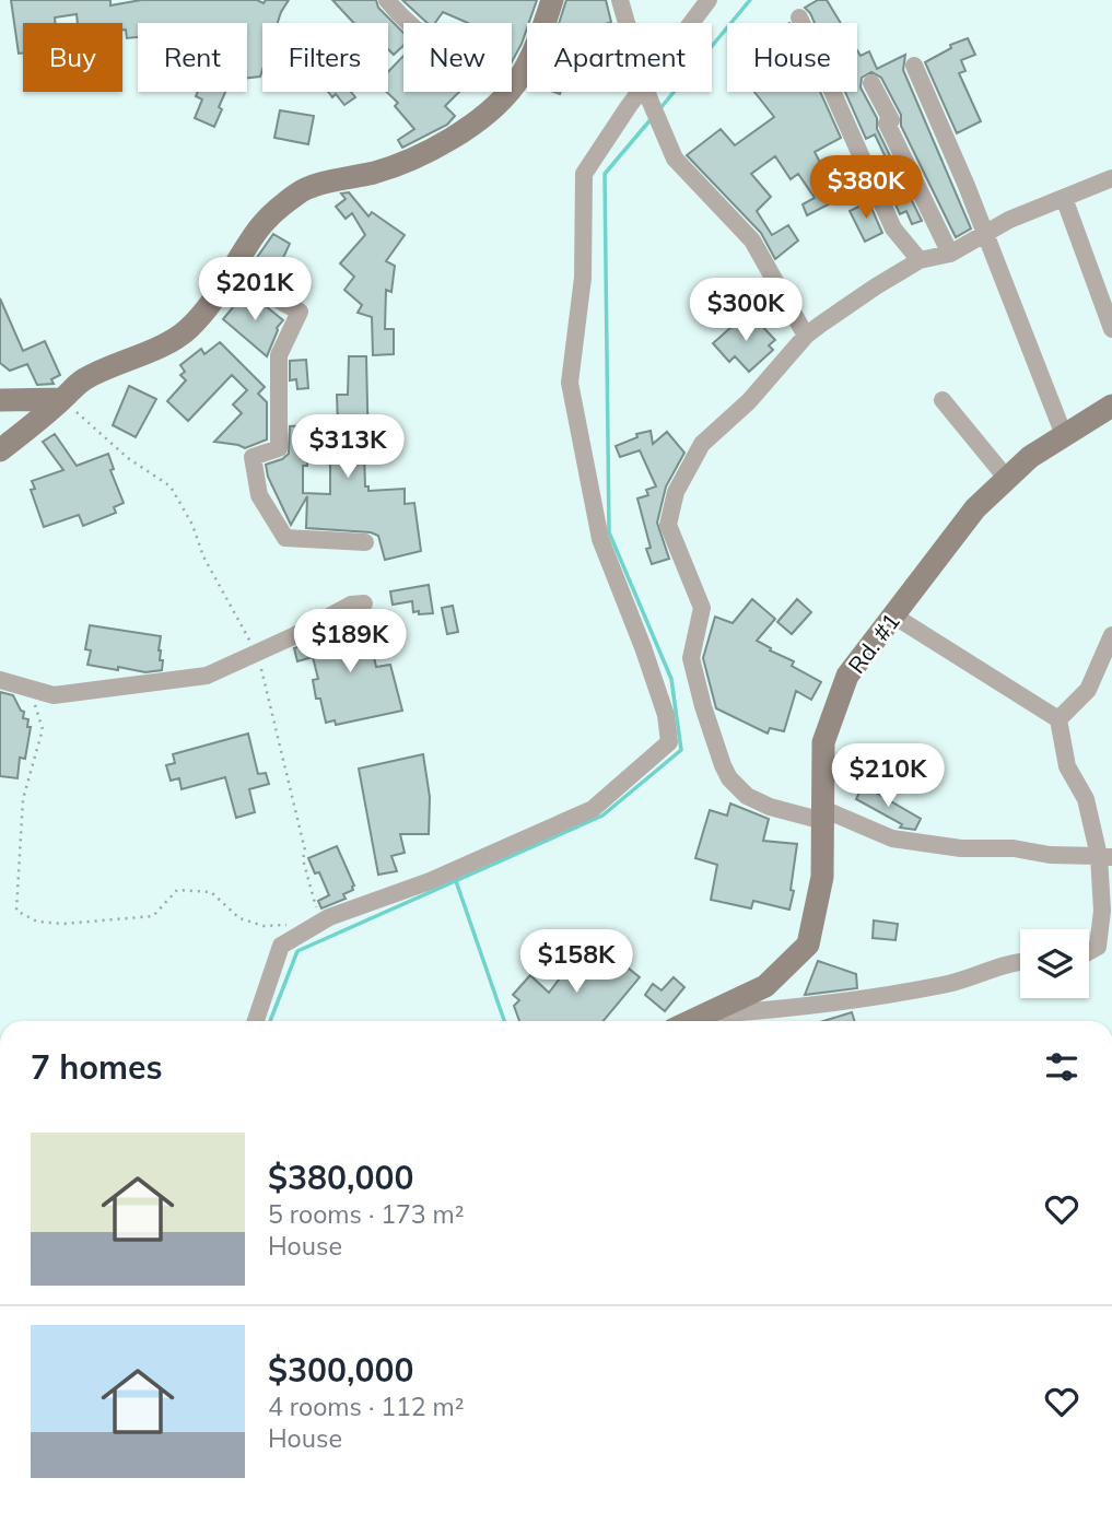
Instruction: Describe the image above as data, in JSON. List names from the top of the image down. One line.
{"streets":{"main road":["Rd. #1"]},"page":{"chip":["Buy","Rent","Filters","New","Apartment","House"],"price":["$380K","$201K","$300K","$313K","$189K","$210K","$158K"],"heading":"7 homes","list":[{"name":"$380,000","note":"5 rooms · 173 m² · House"},{"name":"$300,000","note":"4 rooms · 112 m² · House"}]}}
